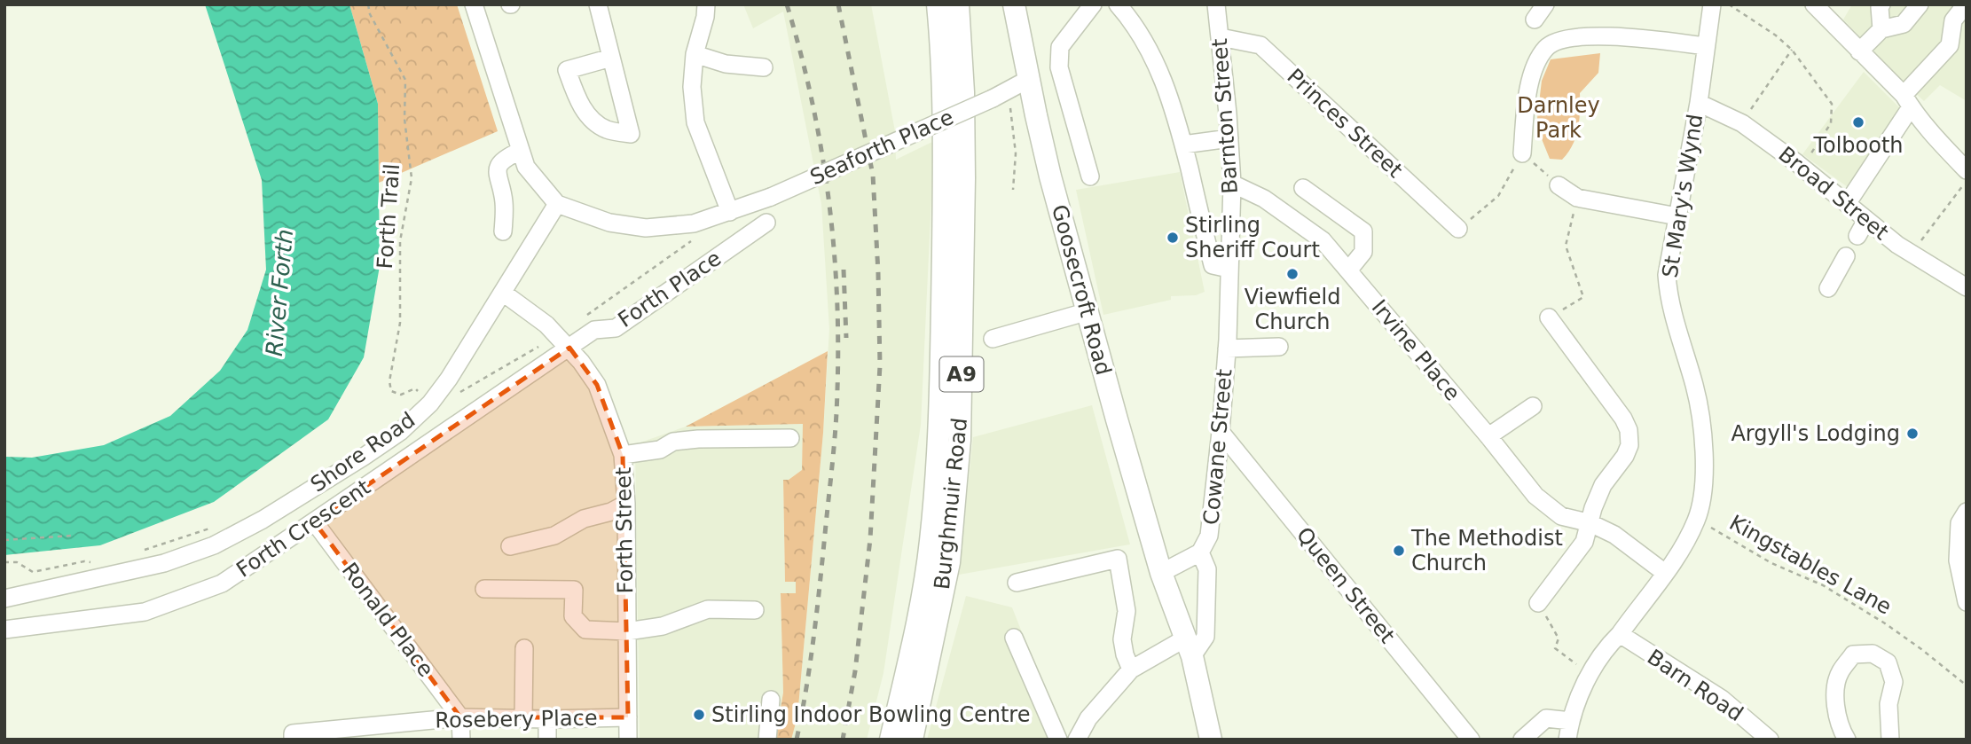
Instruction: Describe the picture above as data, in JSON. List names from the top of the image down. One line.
{"streets":{"main road":["Goosecroft Road","A9","Burghmuir Road"],"street":["Barnton Street","Princes Street","Seaforth Place","Broad Street","St Mary's Wynd","Forth Place","Irvine Place","Cowane Street","Shore Road","Forth Crescent","Forth Street","Queen Street","Ronald Place","Barn Road","Rosebery Place"],"path":["Forth Trail","Kingstables Lane"]},"crossings":[["Barnton Street","Princes Street"],["Barnton Street","Irvine Place"],["Barnton Street","Cowane Street"],["Seaforth Place","Goosecroft Road"],["Broad Street","St Mary's Wynd"],["St Mary's Wynd","Irvine Place"],["St Mary's Wynd","Kingstables Lane"],["St Mary's Wynd","Barn Road"],["Forth Trail","Shore Road"],["Forth Place","Forth Crescent"],["Forth Place","Forth Street"],["Goosecroft Road","Cowane Street"],["Cowane Street","Queen Street"],["Shore Road","Forth Street"],["Forth Crescent","Forth Street"],["Forth Crescent","Ronald Place"],["Forth Street","Rosebery Place"],["Ronald Place","Rosebery Place"]],"water":["River Forth"],"parks":["Darnley Park"],"places":["Tolbooth","Stirling Sheriff Court","Viewfield Church","Argyll's Lodging","The Methodist Church","Stirling Indoor Bowling Centre"]}
